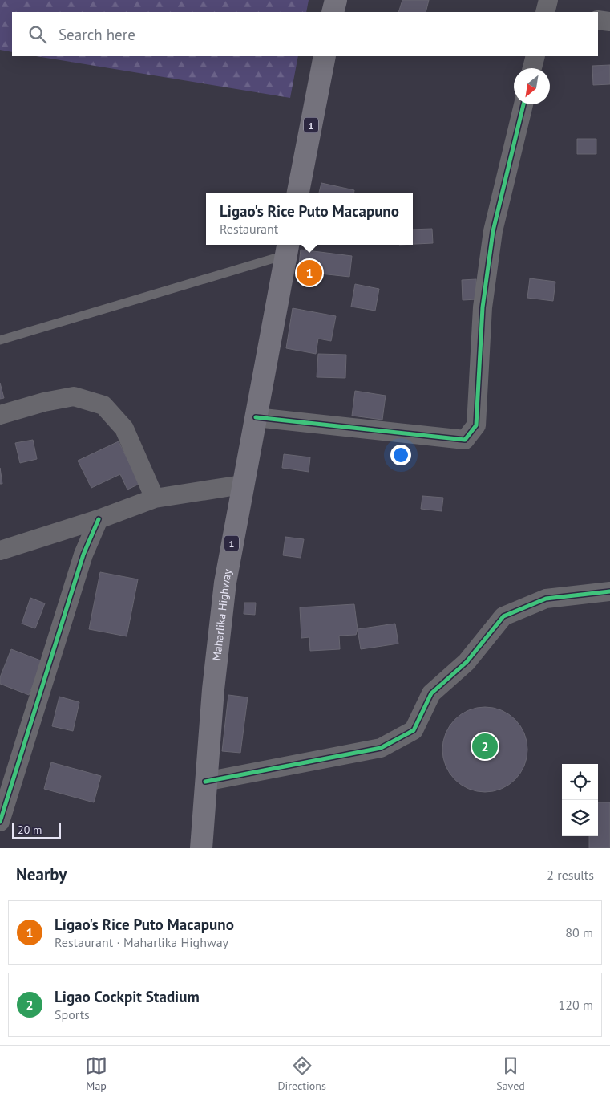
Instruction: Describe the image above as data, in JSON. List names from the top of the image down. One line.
{"streets":{"highway":["1","Maharlika Highway"]},"scale_bar":"20 m","north":"bottom left","page":{"search":"Search here","popup":["Ligao's Rice Puto Macapuno","Restaurant"],"pins":["1","2"],"scale":"20 m","heading":["Nearby","2 results"],"list":[{"mark":"1","name":"Ligao's Rice Puto Macapuno","note":"Restaurant · Maharlika Highway","value":"80 m"},{"mark":"2","name":"Ligao Cockpit Stadium","note":"Sports","value":"120 m"}],"nav":["Map","Directions","Saved"]}}
